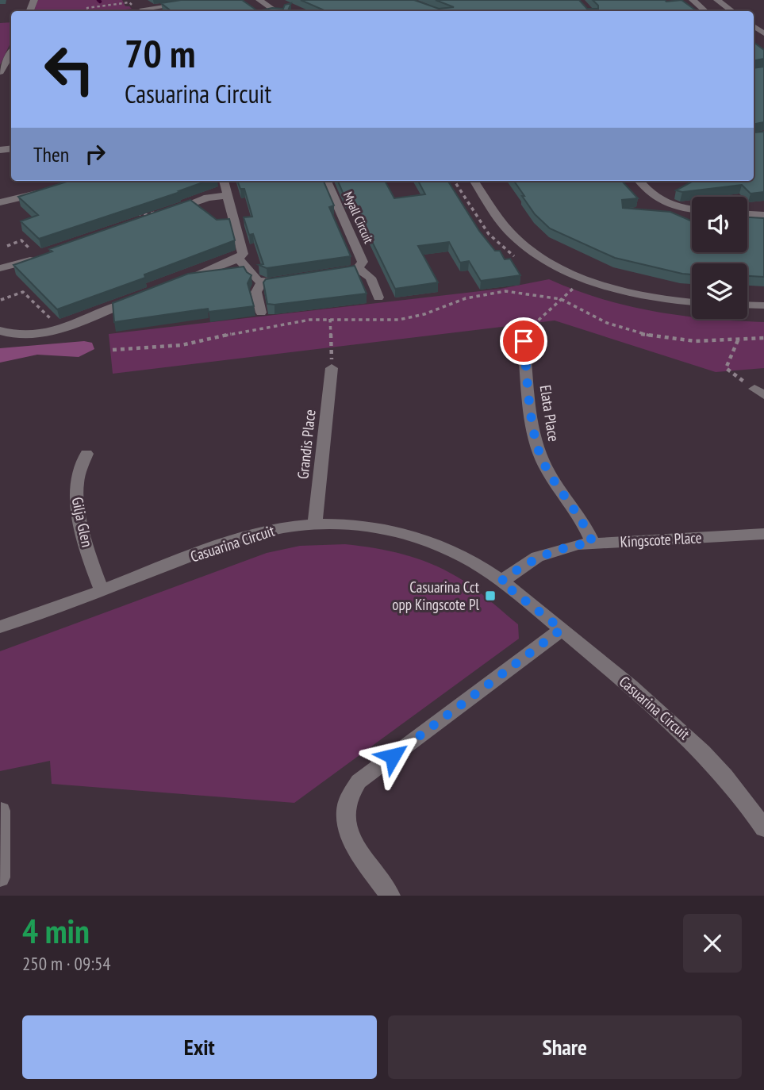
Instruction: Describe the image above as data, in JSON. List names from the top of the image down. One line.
{"streets":{"street":["Myall Circuit","Elata Place","Grandis Place","Gilja Glen","Kingscote Place","Casuarina Circuit"]},"crossings":[["Elata Place","Kingscote Place"],["Grandis Place","Casuarina Circuit"],["Gilja Glen","Casuarina Circuit"],["Kingscote Place","Casuarina Circuit"]],"places":{"transit":["Casuarina Cct opp Kingscote Pl"]},"page":{"turn":["70 m","Casuarina Circuit"],"then":"Then","heading":["4 min","250 m · 09:54"],"buttons":["Exit","Share"]}}
